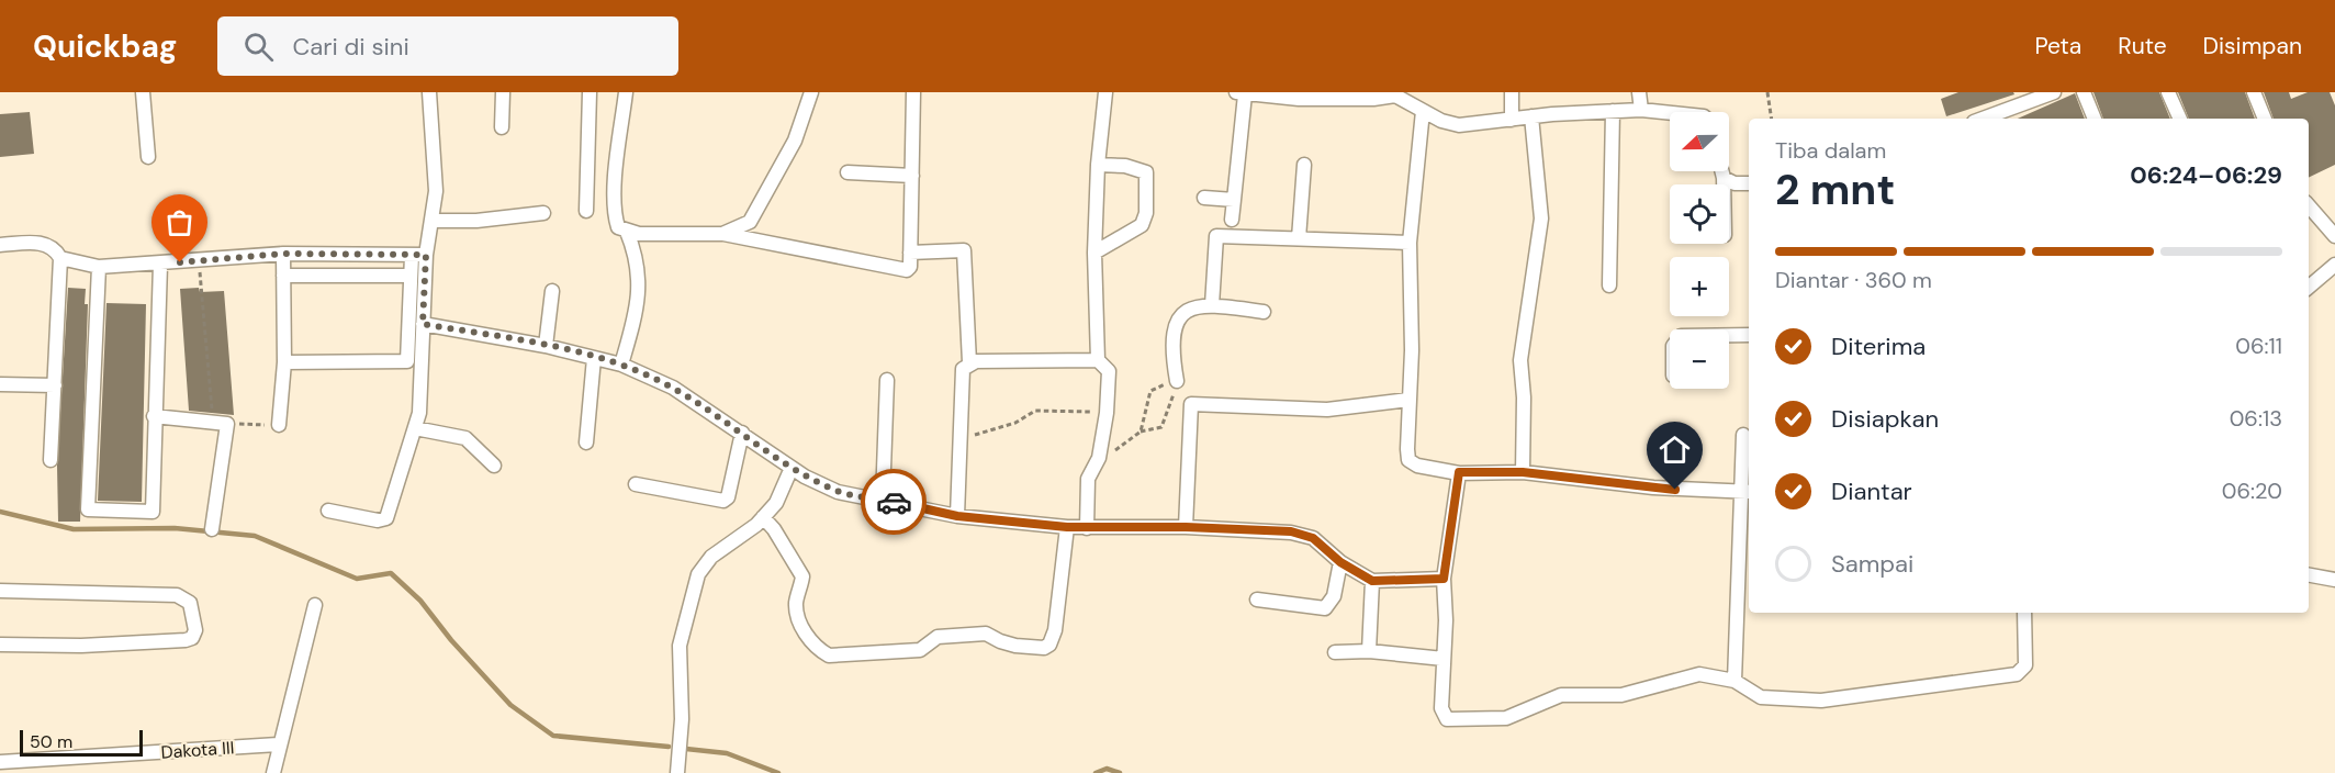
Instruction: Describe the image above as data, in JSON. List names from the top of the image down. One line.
{"streets":{"street":["Dakota III"]},"scale_bar":"50 m","north":"left","page":{"header":"Quickbag","search":"Cari di sini","nav":["Peta","Rute","Disimpan"],"map_buttons":["+","−"],"heading":["2 mnt","Tiba dalam","06:24–06:29"],"bar":"Diantar · 360 m","list":[["Diterima","06:11"],["Disiapkan","06:13"],["Diantar","06:20"],"Sampai"],"scale":"50 m"}}
